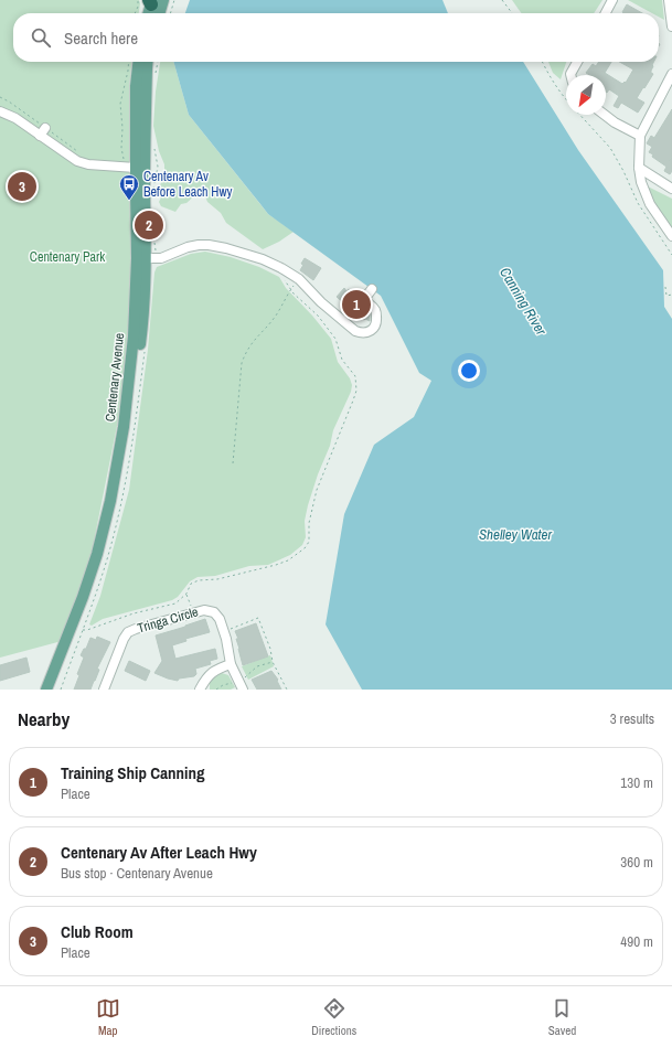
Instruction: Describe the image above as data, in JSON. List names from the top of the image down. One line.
{"streets":{"main road":["Centenary Avenue"],"street":["Tringa Circle"]},"water":["Canning River","Shelley Water"],"parks":["Centenary Park"],"places":{"bus stop":["Centenary Av Before Leach Hwy"]},"north":"bottom left","page":{"search":"Search here","pins":["3","2","1"],"heading":["Nearby","3 results"],"list":[{"mark":"1","name":"Training Ship Canning","note":"Place","value":"130 m"},{"mark":"2","name":"Centenary Av After Leach Hwy","note":"Bus stop · Centenary Avenue","value":"360 m"},{"mark":"3","name":"Club Room","note":"Place","value":"490 m"}],"nav":["Map","Directions","Saved"]}}
